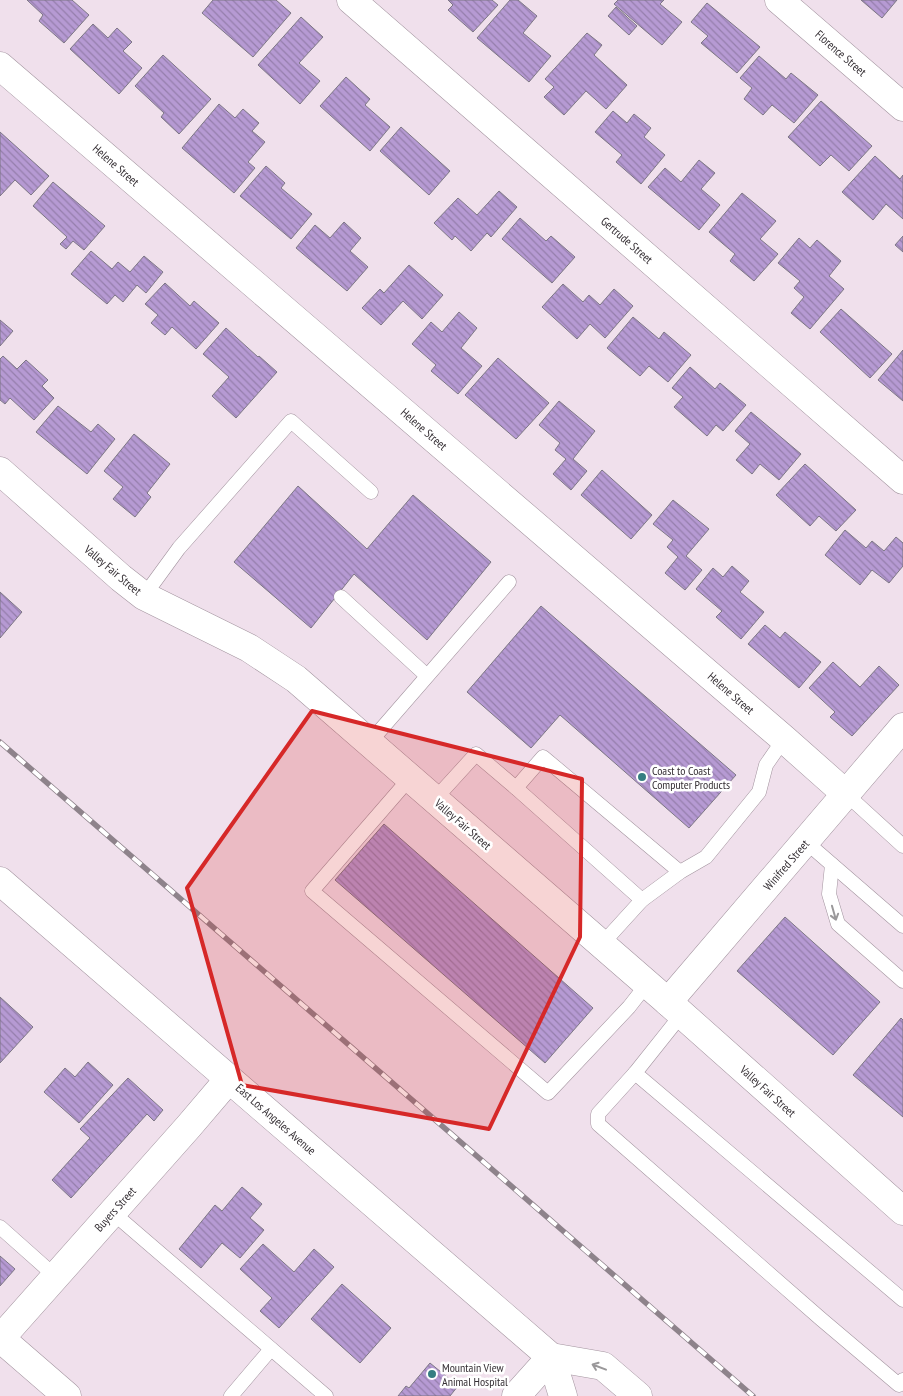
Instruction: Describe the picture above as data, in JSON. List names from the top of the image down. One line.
{"streets":{"street":["Florence Street","Helene Street","Gertrude Street","Valley Fair Street","Winifred Street","East Los Angeles Avenue","Buyers Street"]},"crossings":[["Helene Street","Winifred Street"],["Valley Fair Street","Winifred Street"],["East Los Angeles Avenue","Buyers Street"]],"places":["Coast to Coast Computer Products","Mountain View Animal Hospital"]}
